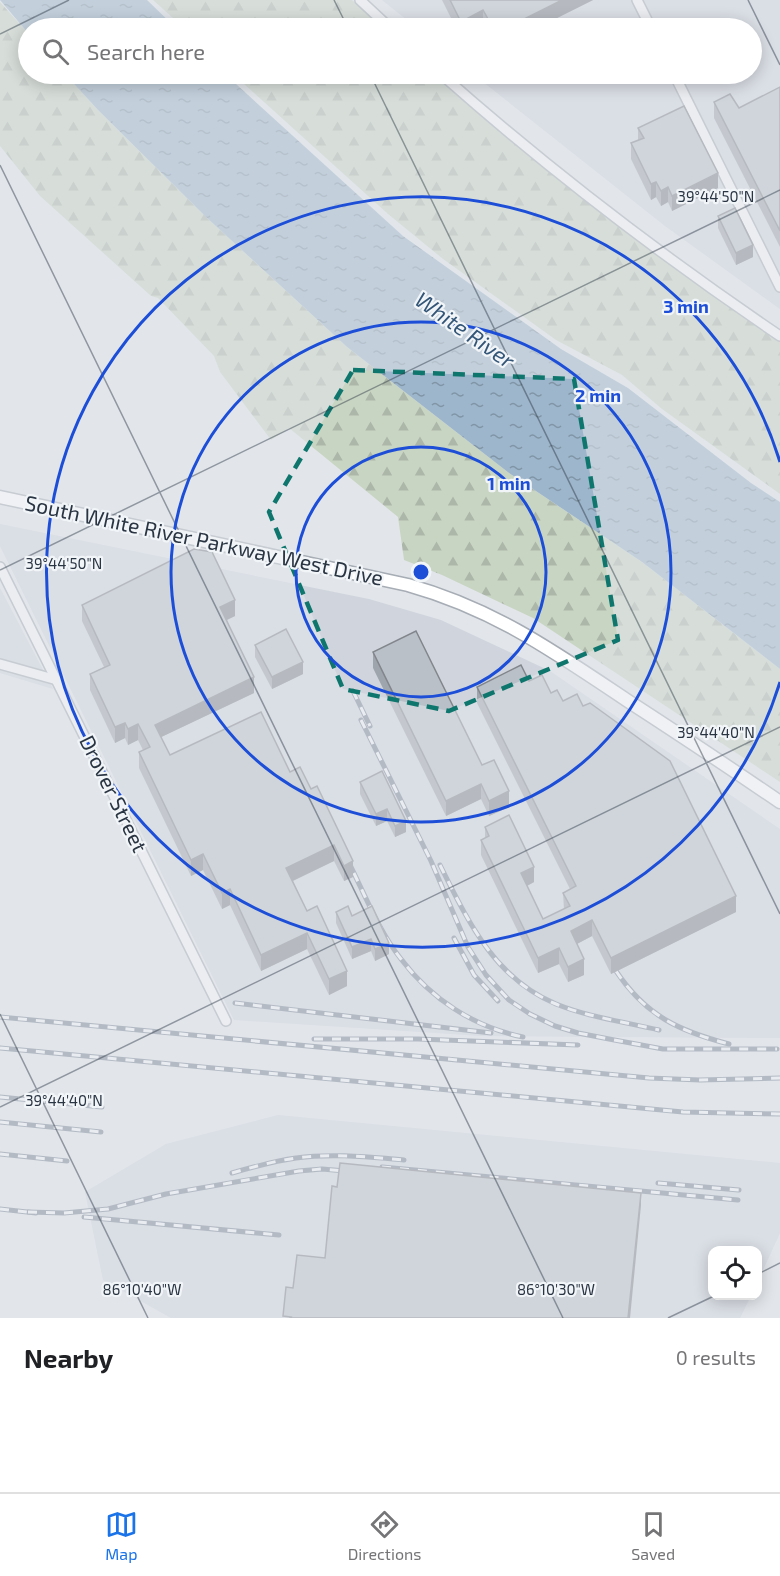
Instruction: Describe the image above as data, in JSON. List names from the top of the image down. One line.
{"streets":{"street":["South White River Parkway West Drive","Drover Street"]},"water":["White River"],"page":{"search":"Search here","heading":["Nearby","0 results"],"nav":["Map","Directions","Saved"]},"coordinates":["39°44'50\"N","39°44'40\"N","86°10'40\"W","86°10'30\"W"],"rings":["3 min","2 min","1 min"]}
